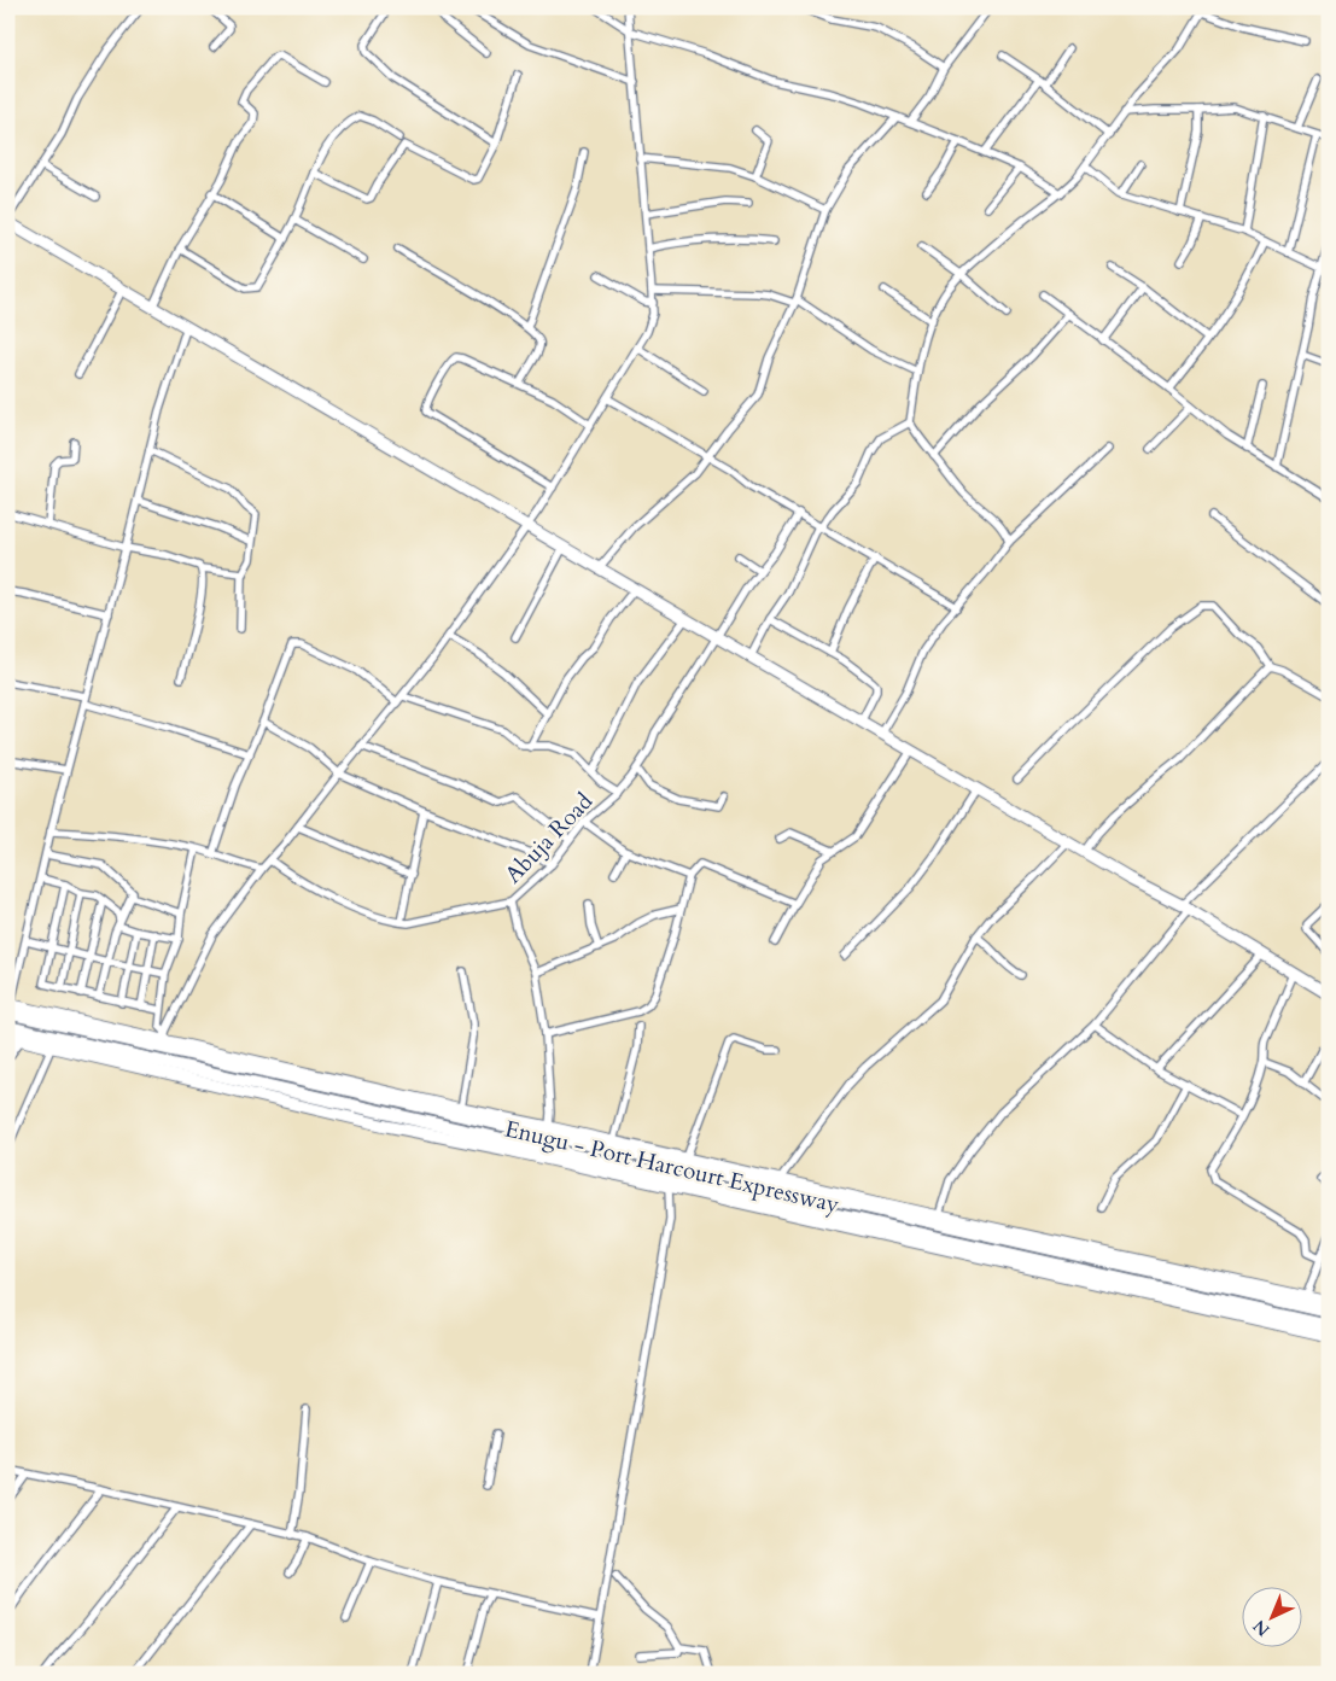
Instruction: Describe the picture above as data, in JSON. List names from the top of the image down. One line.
{"streets":{"highway":["Enugu - Port Harcourt Expressway"],"street":["Abuja Road"]},"crossings":[["Abuja Road","Enugu - Port Harcourt Expressway"]],"north":"bottom left"}
